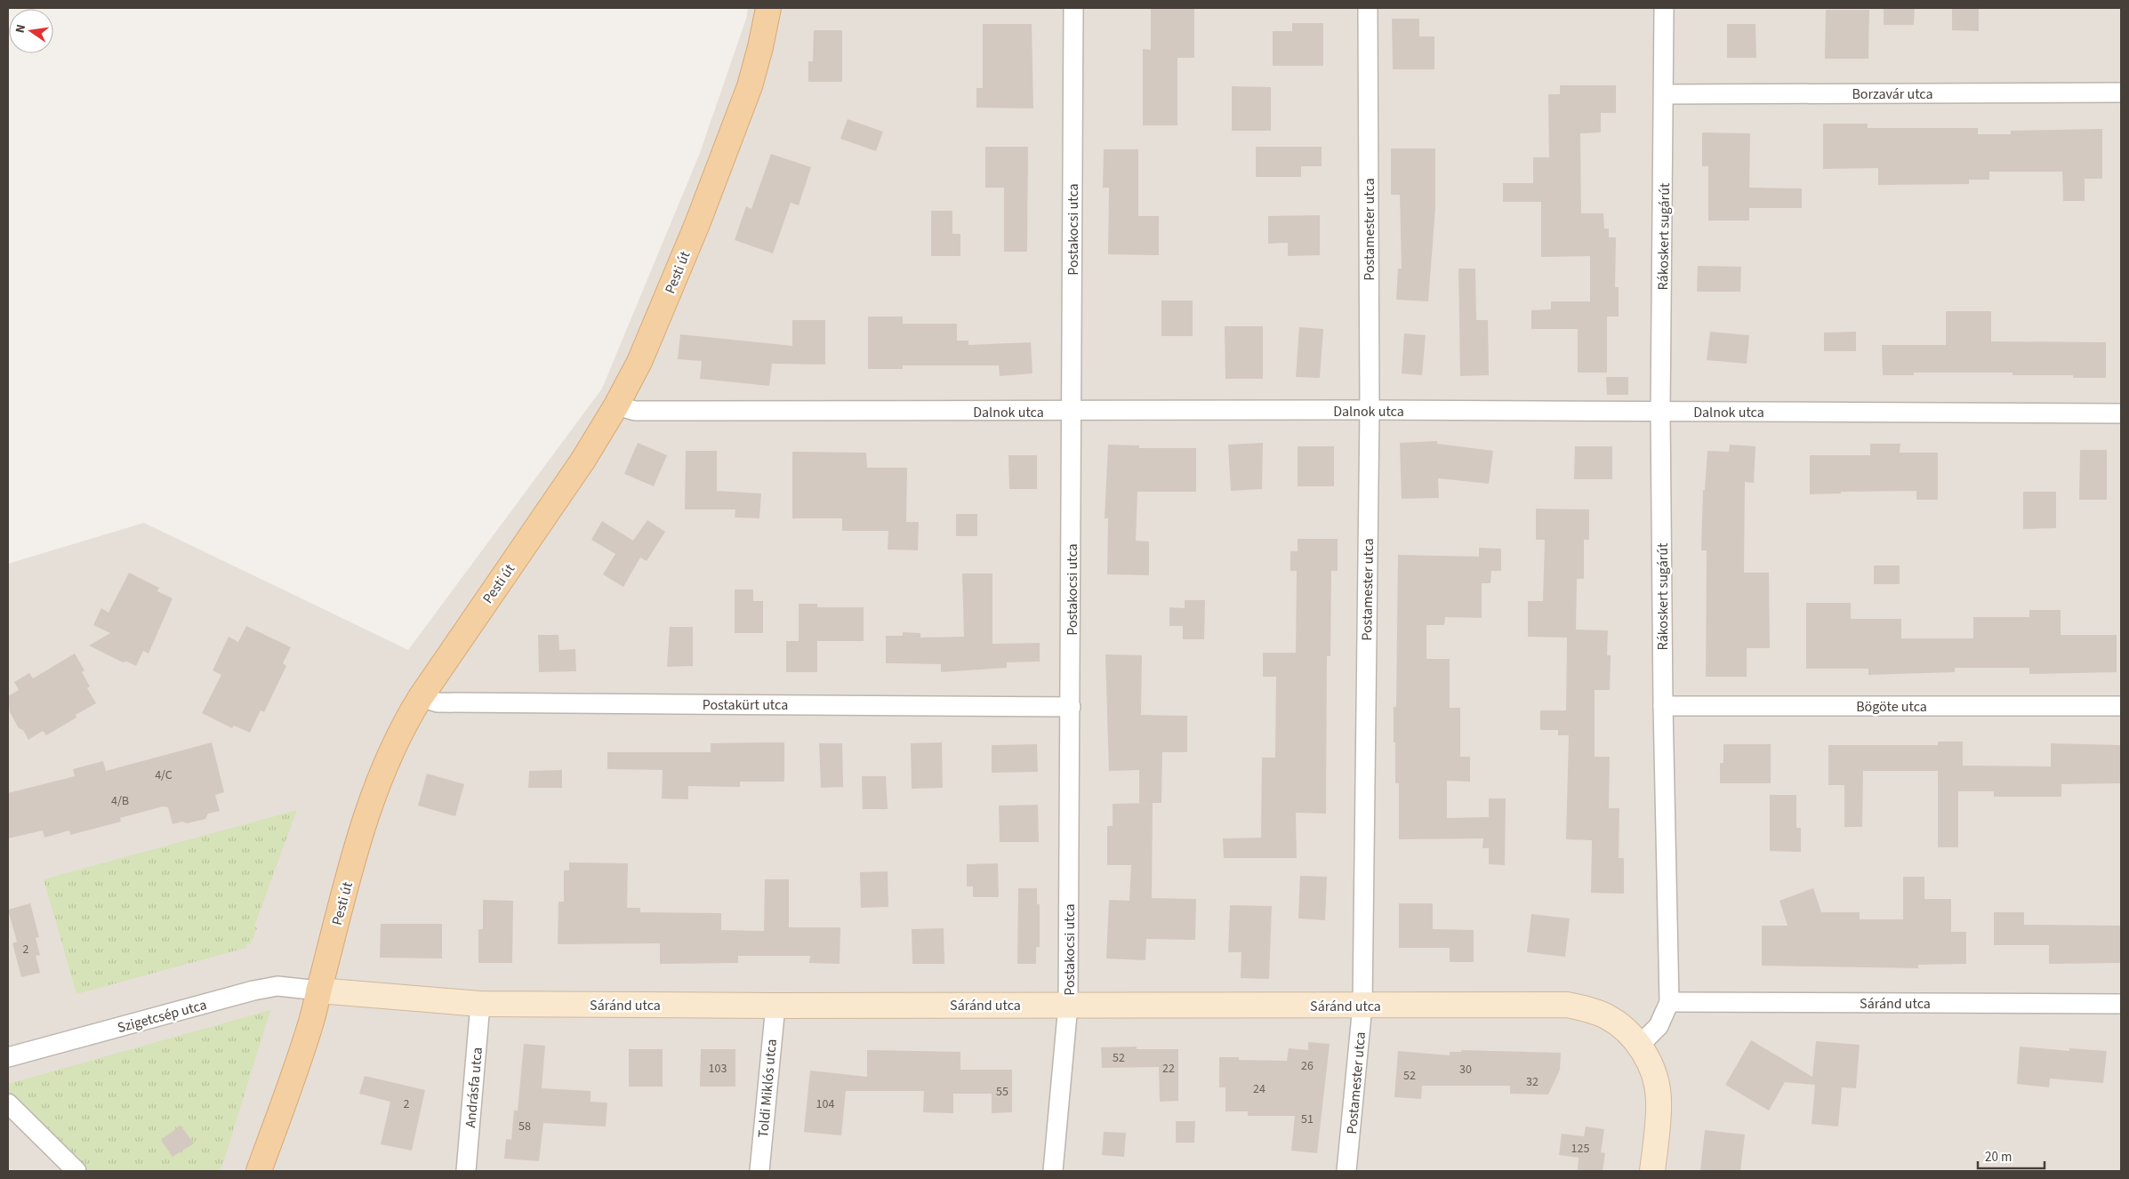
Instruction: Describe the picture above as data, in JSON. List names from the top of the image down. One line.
{"streets":{"main road":["Pesti út"],"street":["Borzavár utca","Postakocsi utca","Postamester utca","Rákoskert sugárút","Dalnok utca","Postakürt utca","Bögöte utca","Sáránd utca","Szigetcsép utca","Andrásfa utca","Toldi Miklós utca"]},"crossings":[["Borzavár utca","Rákoskert sugárút"],["Postakocsi utca","Dalnok utca"],["Postakocsi utca","Postakürt utca"],["Postakocsi utca","Sáránd utca"],["Postamester utca","Dalnok utca"],["Postamester utca","Sáránd utca"],["Rákoskert sugárút","Dalnok utca"],["Rákoskert sugárút","Bögöte utca"],["Rákoskert sugárút","Sáránd utca"],["Pesti út","Dalnok utca"],["Pesti út","Postakürt utca"],["Pesti út","Sáránd utca"],["Pesti út","Szigetcsép utca"],["Sáránd utca","Szigetcsép utca"],["Sáránd utca","Andrásfa utca"],["Sáránd utca","Toldi Miklós utca"]],"house_numbers":["4/C","4/B","2","52","26","103","22","30","52","32","24","55","2","104","51","58","125"],"scale_bar":"20 m","north":"left"}
